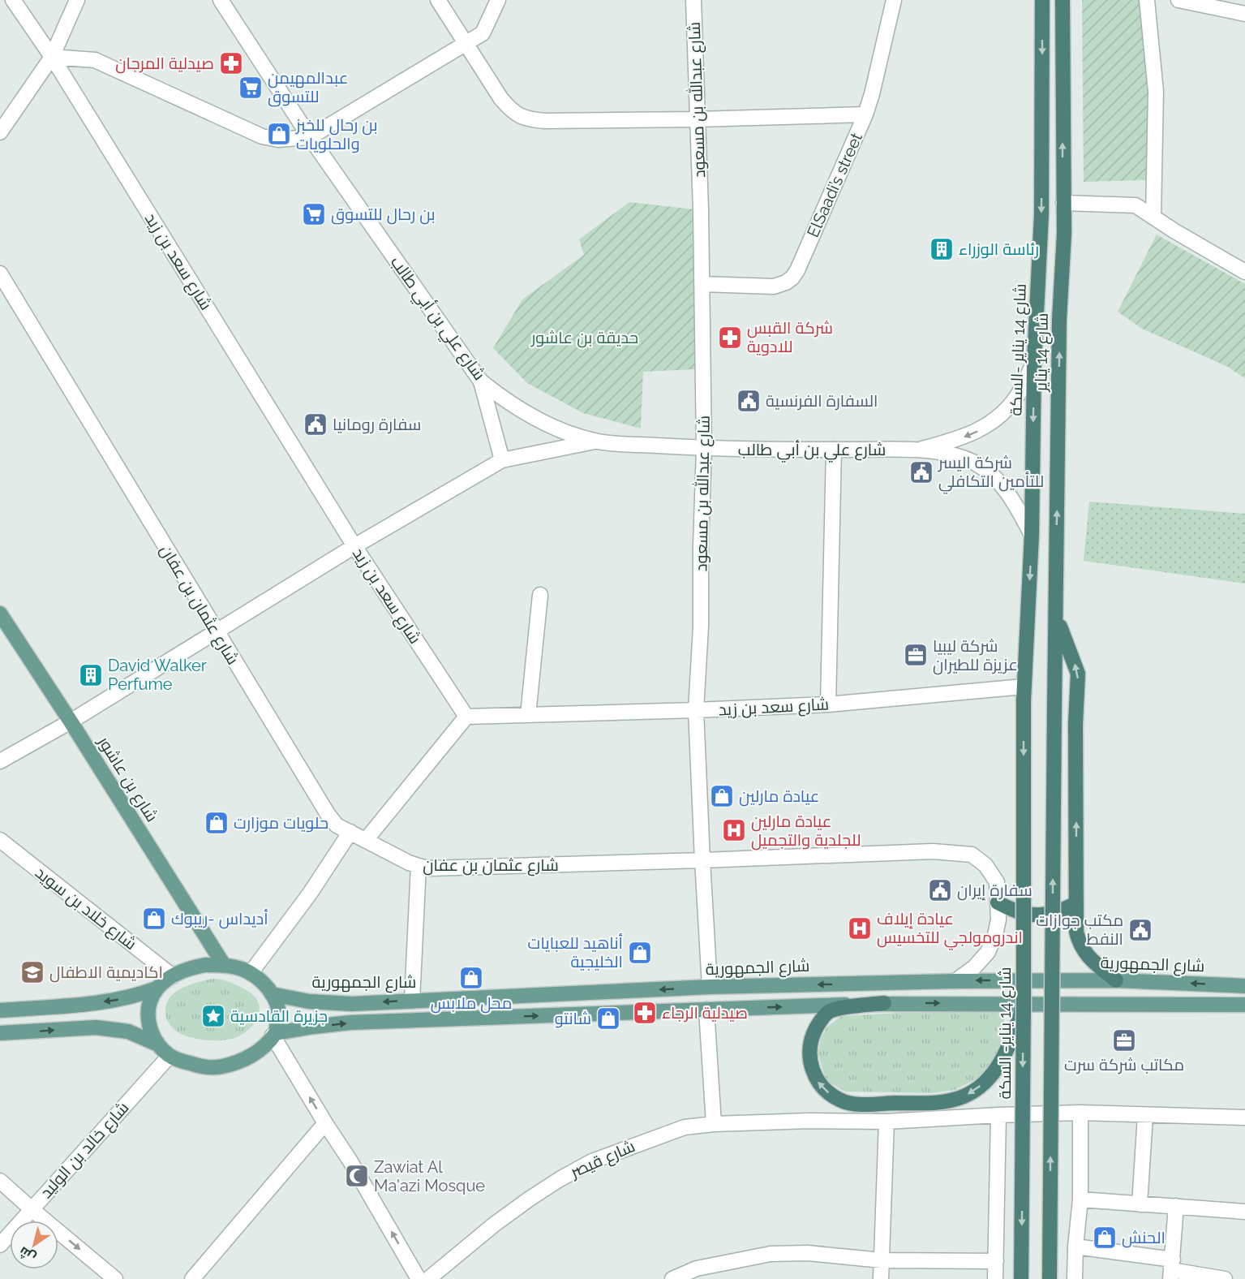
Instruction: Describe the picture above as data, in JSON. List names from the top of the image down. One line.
{"streets":{"highway":["شارع 14 يناير -السكة","شارع 14 يناير","شارع 14 يناير- السكة"],"main road":["شارع بن عاشور","شارع الجمهورية"],"street":["شارع عبدالله بن مسعود","ElSaadi’s street","شارع سعد بن زيد","شارع علي بن أبي طالب","شارع عثمان بن عفان","شارع خلاد بن سويد","شارع خالد بن الوليد","شارع قيصر"]},"crossings":[["شارع عبدالله بن مسعود","ElSaadi’s street"],["شارع عبدالله بن مسعود","شارع سعد بن زيد"],["شارع عبدالله بن مسعود","شارع علي بن أبي طالب"],["شارع عبدالله بن مسعود","شارع عثمان بن عفان"],["شارع عبدالله بن مسعود","شارع الجمهورية"],["شارع سعد بن زيد","شارع 14 يناير -السكة"],["شارع سعد بن زيد","شارع 14 يناير- السكة"],["شارع علي بن أبي طالب","شارع 14 يناير -السكة"],["شارع 14 يناير -السكة","شارع 14 يناير- السكة"],["شارع عثمان بن عفان","شارع الجمهورية"],["شارع بن عاشور","شارع خلاد بن سويد"],["شارع بن عاشور","شارع الجمهورية"],["شارع بن عاشور","شارع خالد بن الوليد"],["شارع خلاد بن سويد","شارع الجمهورية"],["شارع خلاد بن سويد","شارع خالد بن الوليد"],["شارع الجمهورية","شارع خالد بن الوليد"]],"one_way":["شارع 14 يناير -السكة","شارع 14 يناير"],"parks":["حديقة بن عاشور"],"places":{"pharmacy":["صيدلية المرجان","شركة القبس للادوية","صيدلية الرجاء"],"supermarket":["عبدالمهيمن للتسوق","بن رحال للتسوق"],"shop":["بن رحال للخبز والحلويات","عيادة مارلين","حلويات موزارت","أديداس -ريبوك","أناهيد للعبايات الخليجية","محل ملابس","شانتو","الحنش"],"building":["رئاسة الوزراء","David Walker Perfume"],"public building":["السفارة الفرنسية","سفارة رومانيا","شركة اليسر للتأمين التكافلي","سفارة إيران","مكتب جوازات النفط"],"office":["شركة ليبيا عزيزة للطيران","مكاتب شركة سرت"],"hospital":["عيادة مارلين للجلدية والتجميل","عيادة إيلاف اندرومولجي للتخسيس"],"school or university":["اكاديمية الاطفال"],"place":["جزيرة القادسية"],"mosque":["Zawiat Al Ma'azi Mosque"]},"north":"bottom left"}
